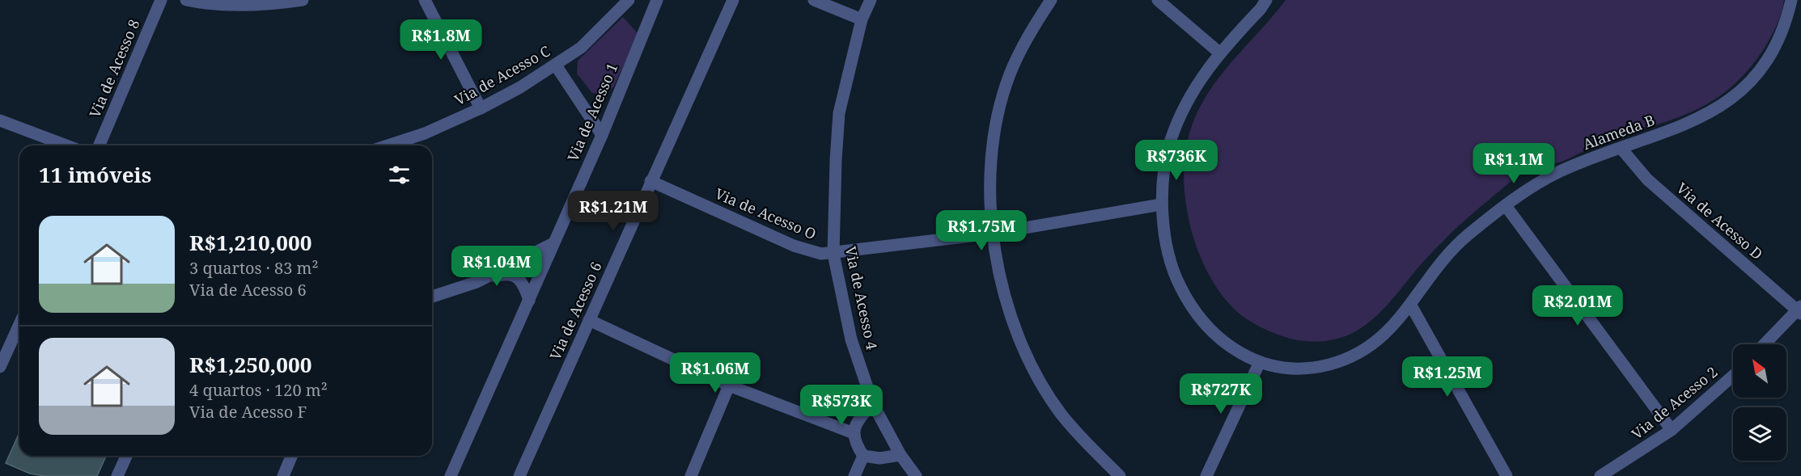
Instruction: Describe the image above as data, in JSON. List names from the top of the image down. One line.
{"streets":{"street":["Via de Acesso 8","Via de Acesso C","Via de Acesso 1","Alameda B","Via de Acesso O","Via de Acesso D","Via de Acesso 4","Via de Acesso 6","Via de Acesso 2"]},"crossings":[["Alameda B","Via de Acesso D"],["Via de Acesso O","Via de Acesso 4"],["Via de Acesso O","Via de Acesso 6"]],"north":"top left","page":{"price":["R$1.8M","R$736K","R$1.1M","R$1.21M","R$1.75M","R$1.04M","R$2.01M","R$1.06M","R$1.25M","R$727K","R$573K"],"heading":"11 imóveis","list":[{"name":"R$1,210,000","note":"3 quartos · 83 m² · Via de Acesso 6"},{"name":"R$1,250,000","note":"4 quartos · 120 m² · Via de Acesso F"}]}}
